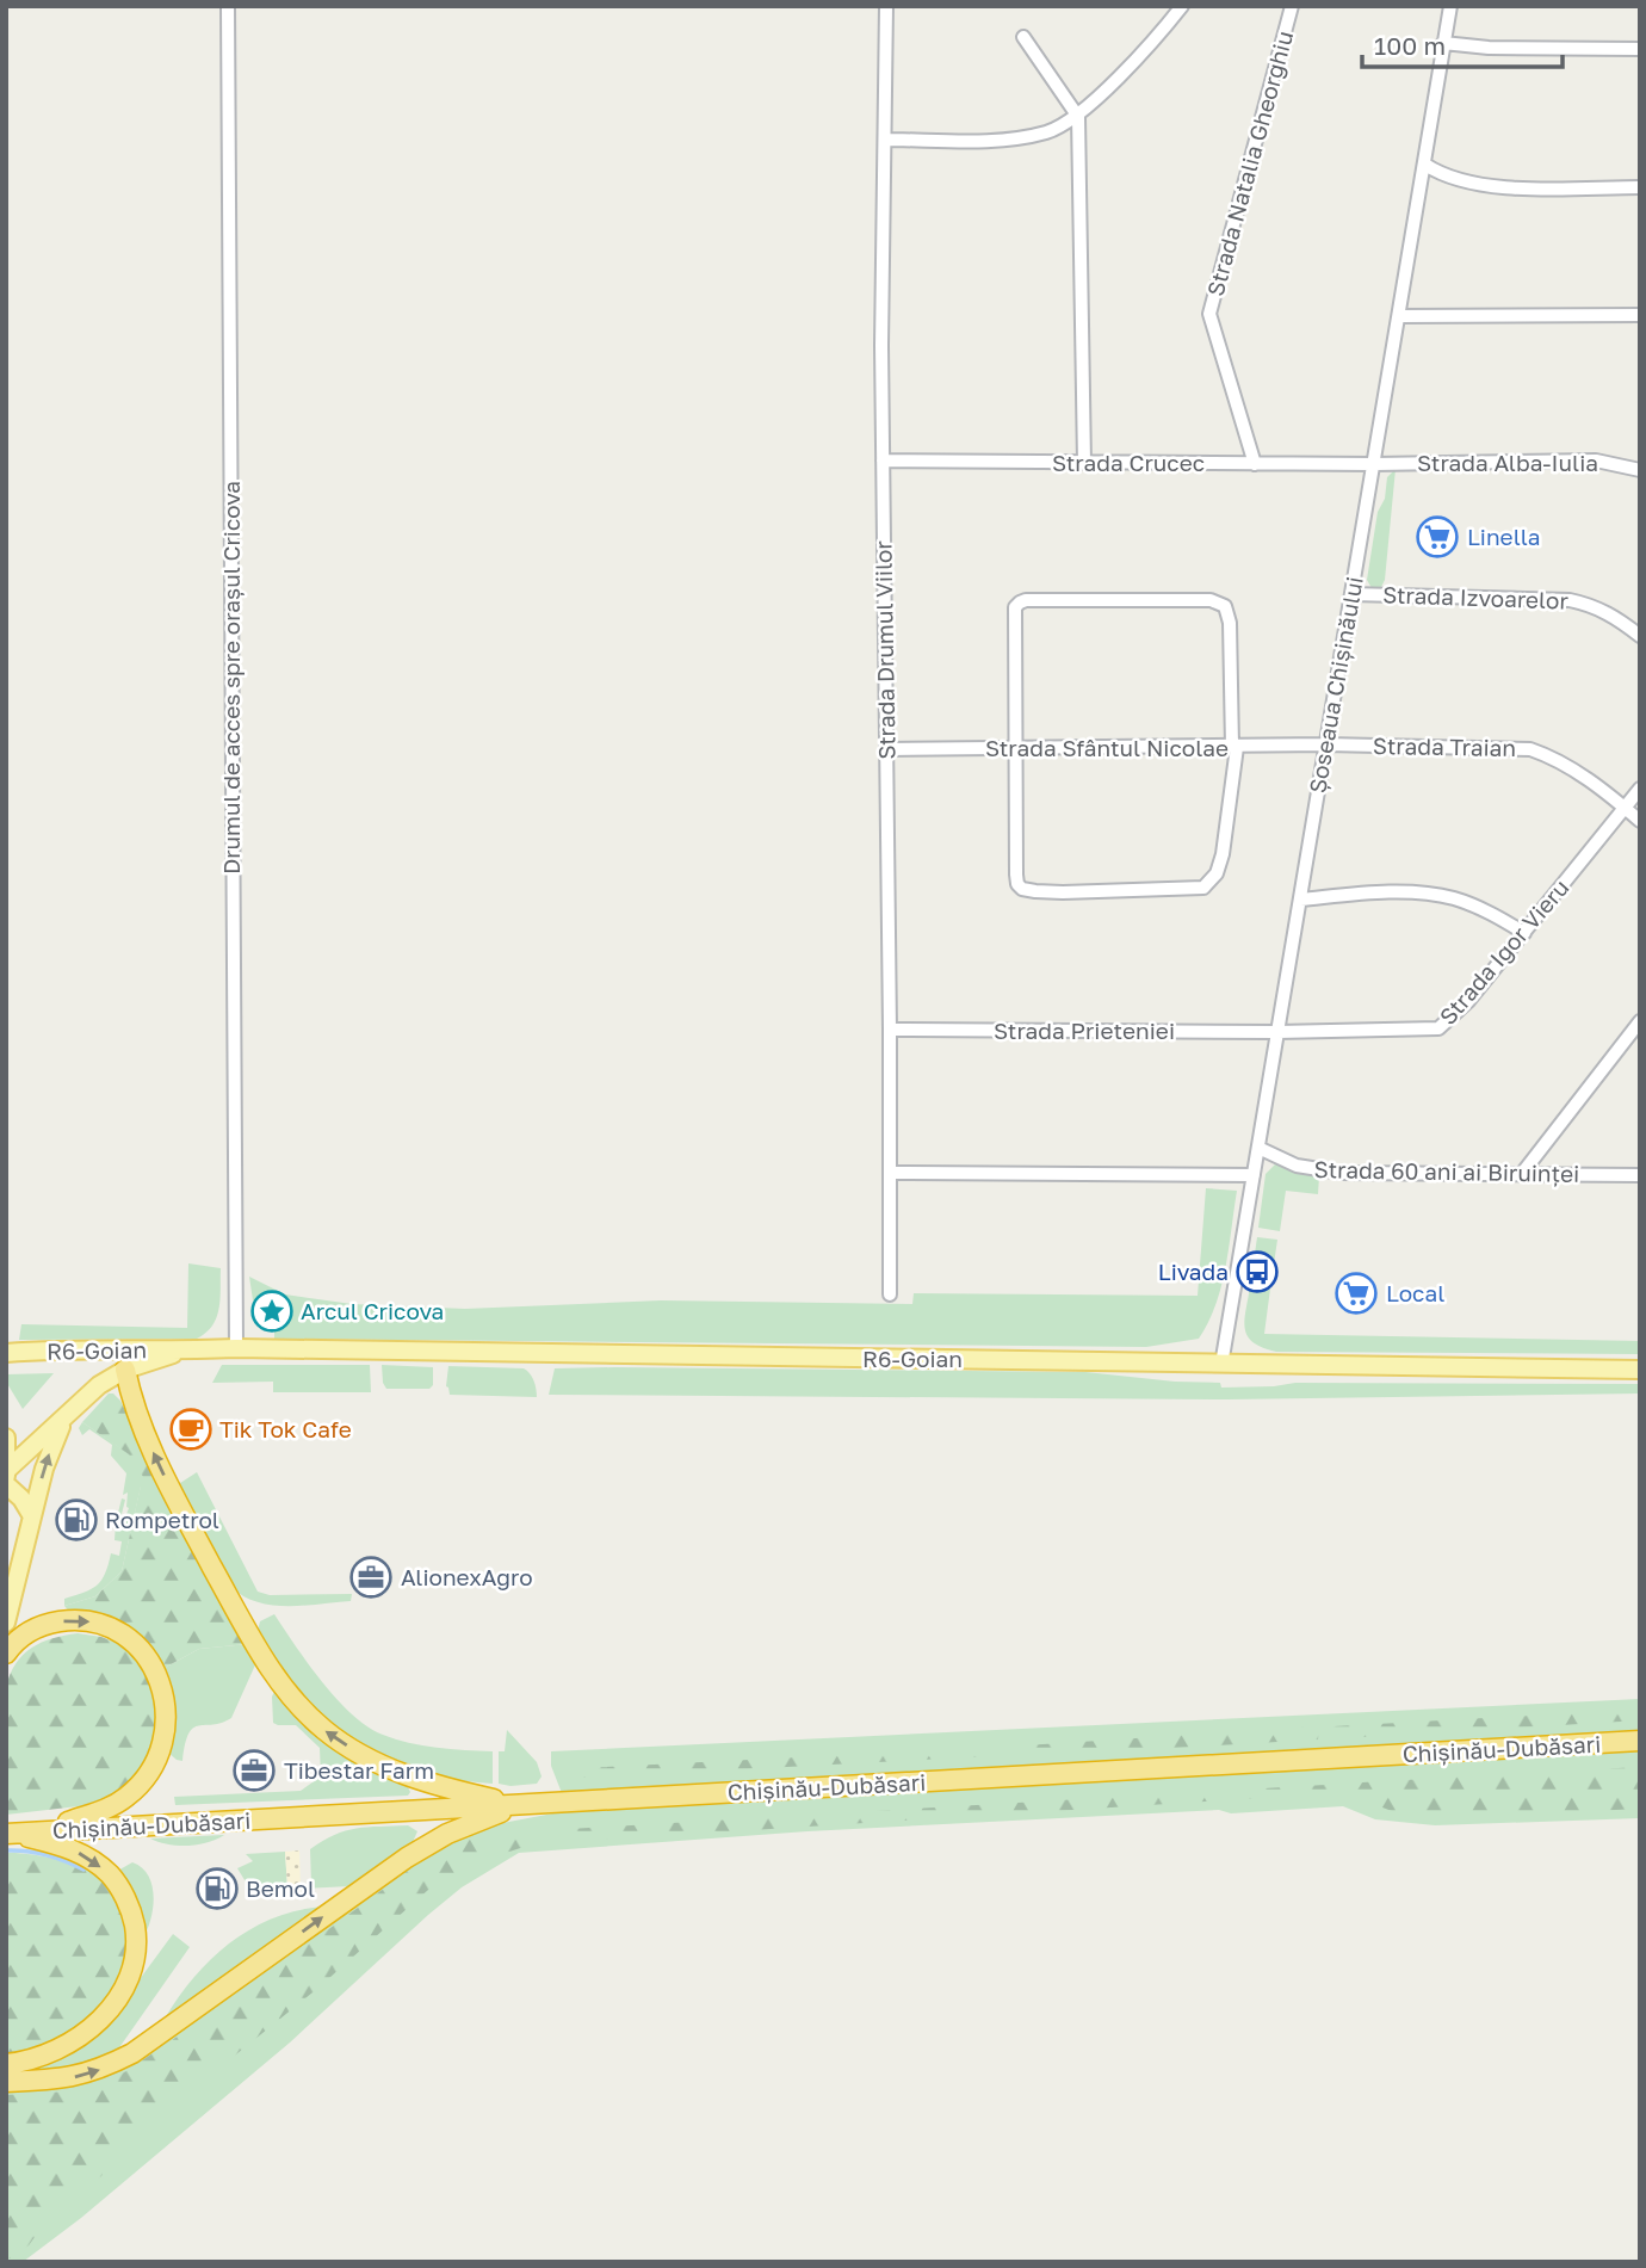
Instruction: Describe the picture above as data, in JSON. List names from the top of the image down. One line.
{"streets":{"highway":["Chișinău-Dubăsari"],"main road":["R6-Goian"],"street":["Strada Natalia Gheorghiu","Strada Crucec","Strada Alba-Iulia","Strada Izvoarelor","Strada Drumul Viilor","Drumul de acces spre orașul Cricova","Șoseaua Chișinăului","Strada Traian","Strada Sfântul Nicolae","Strada Igor Vieru","Strada Prieteniei","Strada 60 ani ai Biruinței"]},"crossings":[["Strada Natalia Gheorghiu","Strada Crucec"],["Strada Crucec","Strada Alba-Iulia"],["Strada Crucec","Strada Drumul Viilor"],["Strada Crucec","Șoseaua Chișinăului"],["Strada Alba-Iulia","Șoseaua Chișinăului"],["Strada Izvoarelor","Șoseaua Chișinăului"],["Strada Drumul Viilor","Strada Sfântul Nicolae"],["Strada Drumul Viilor","Strada Prieteniei"],["Drumul de acces spre orașul Cricova","R6-Goian"],["Șoseaua Chișinăului","Strada Traian"],["Șoseaua Chișinăului","Strada Sfântul Nicolae"],["Șoseaua Chișinăului","Strada Igor Vieru"],["Șoseaua Chișinăului","Strada Prieteniei"],["Șoseaua Chișinăului","Strada 60 ani ai Biruinței"],["Șoseaua Chișinăului","R6-Goian"],["Strada Traian","Strada Sfântul Nicolae"],["Strada Traian","Strada Igor Vieru"],["Strada Igor Vieru","Strada Prieteniei"]],"places":{"supermarket":["Linella","Local"],"bus stop":["Livada"],"place":["Arcul Cricova"],"cafe":["Tik Tok Cafe"],"fuel station":["Rompetrol","Bemol"],"office":["AlionexAgro","Tibestar Farm"]},"scale_bar":"100 m"}
